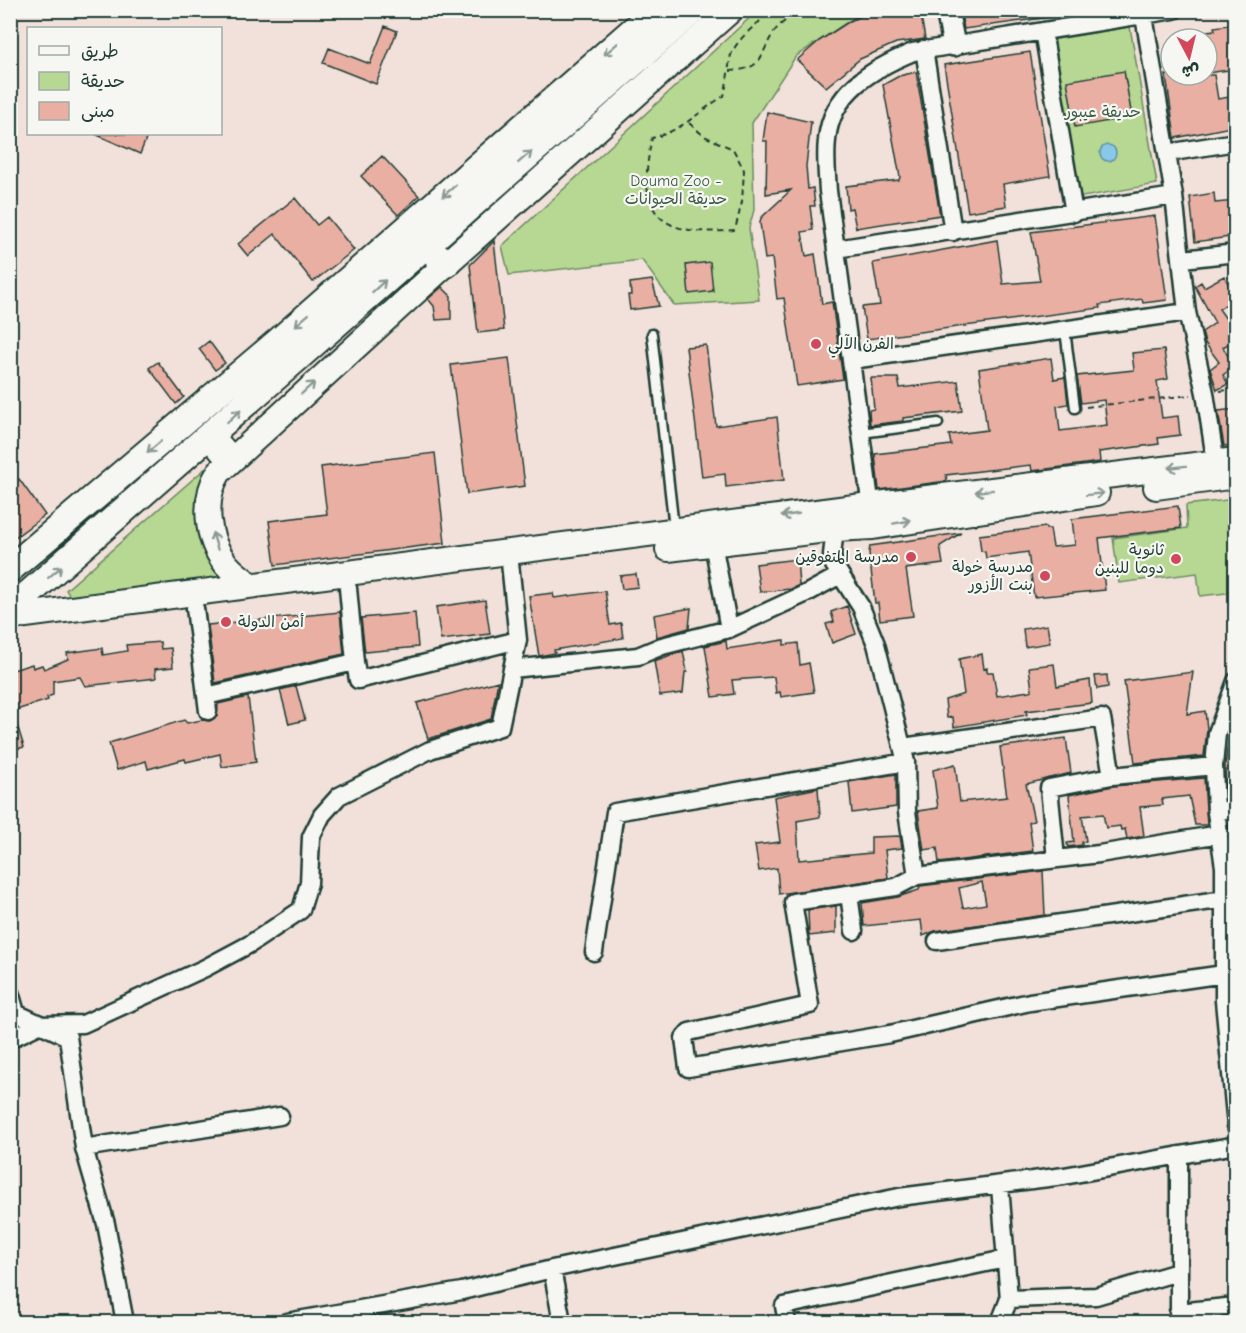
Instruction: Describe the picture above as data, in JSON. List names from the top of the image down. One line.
{"parks":["حديقة عيبور","Douma Zoo - حديقة الحيوانات"],"places":["الفرن الآلي","مدرسة المتفوقين","ثانوية دوما للبنين","مدرسة خولة بنت الأزور","أمن الدولة"],"legend":["طريق","حديقة","مبنى"],"north":"bottom"}
